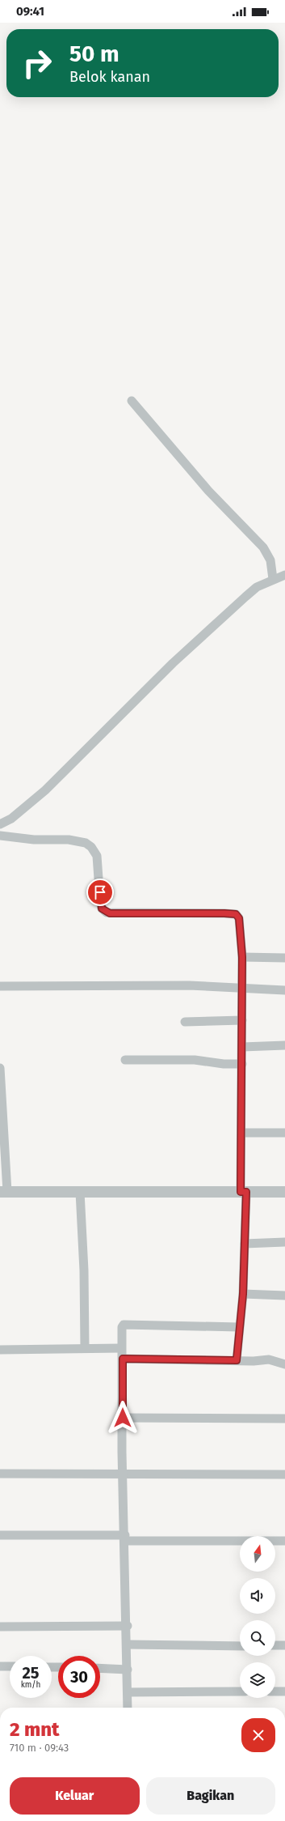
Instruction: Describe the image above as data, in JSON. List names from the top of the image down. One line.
{"north":"top","page":{"status":"09:41","turn":["50 m","Belok kanan"],"speed":"25 km/h","limit":"30","heading":["2 mnt","710 m · 09:43"],"buttons":["Keluar","Bagikan"]}}
